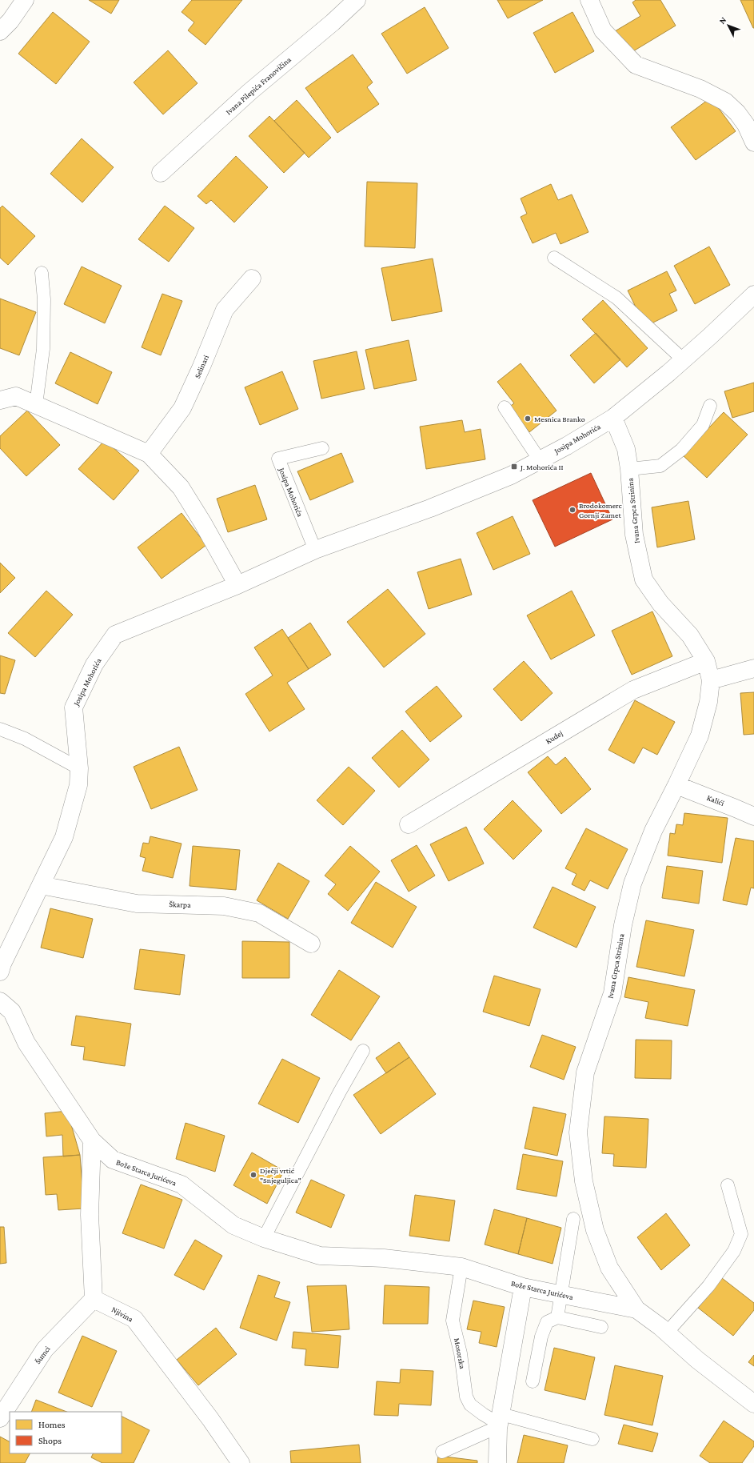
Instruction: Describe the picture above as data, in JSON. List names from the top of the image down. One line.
{"streets":{"street":["Ivana Pilepića Franovičina","Selinari","Josipa Mohorića","Ivana Grpca Strinina","Kudej","Kalići","Škarpa","Bože Starca Jurićeva","Njivina","Šumci"],"lane":["Mosorska"]},"crossings":[["Josipa Mohorića","Ivana Grpca Strinina"],["Josipa Mohorića","Škarpa"],["Ivana Grpca Strinina","Kudej"],["Ivana Grpca Strinina","Kalići"],["Ivana Grpca Strinina","Bože Starca Jurićeva"],["Bože Starca Jurićeva","Mosorska"],["Njivina","Šumci"]],"places":{"other":["Mesnica Branko","Brodokomerc Gornji Zamet","Dječji vrtić \"Snjeguljica\""],"transit":["J. Mohorića II"]},"legend":["Homes","Shops"],"north":"top left"}
